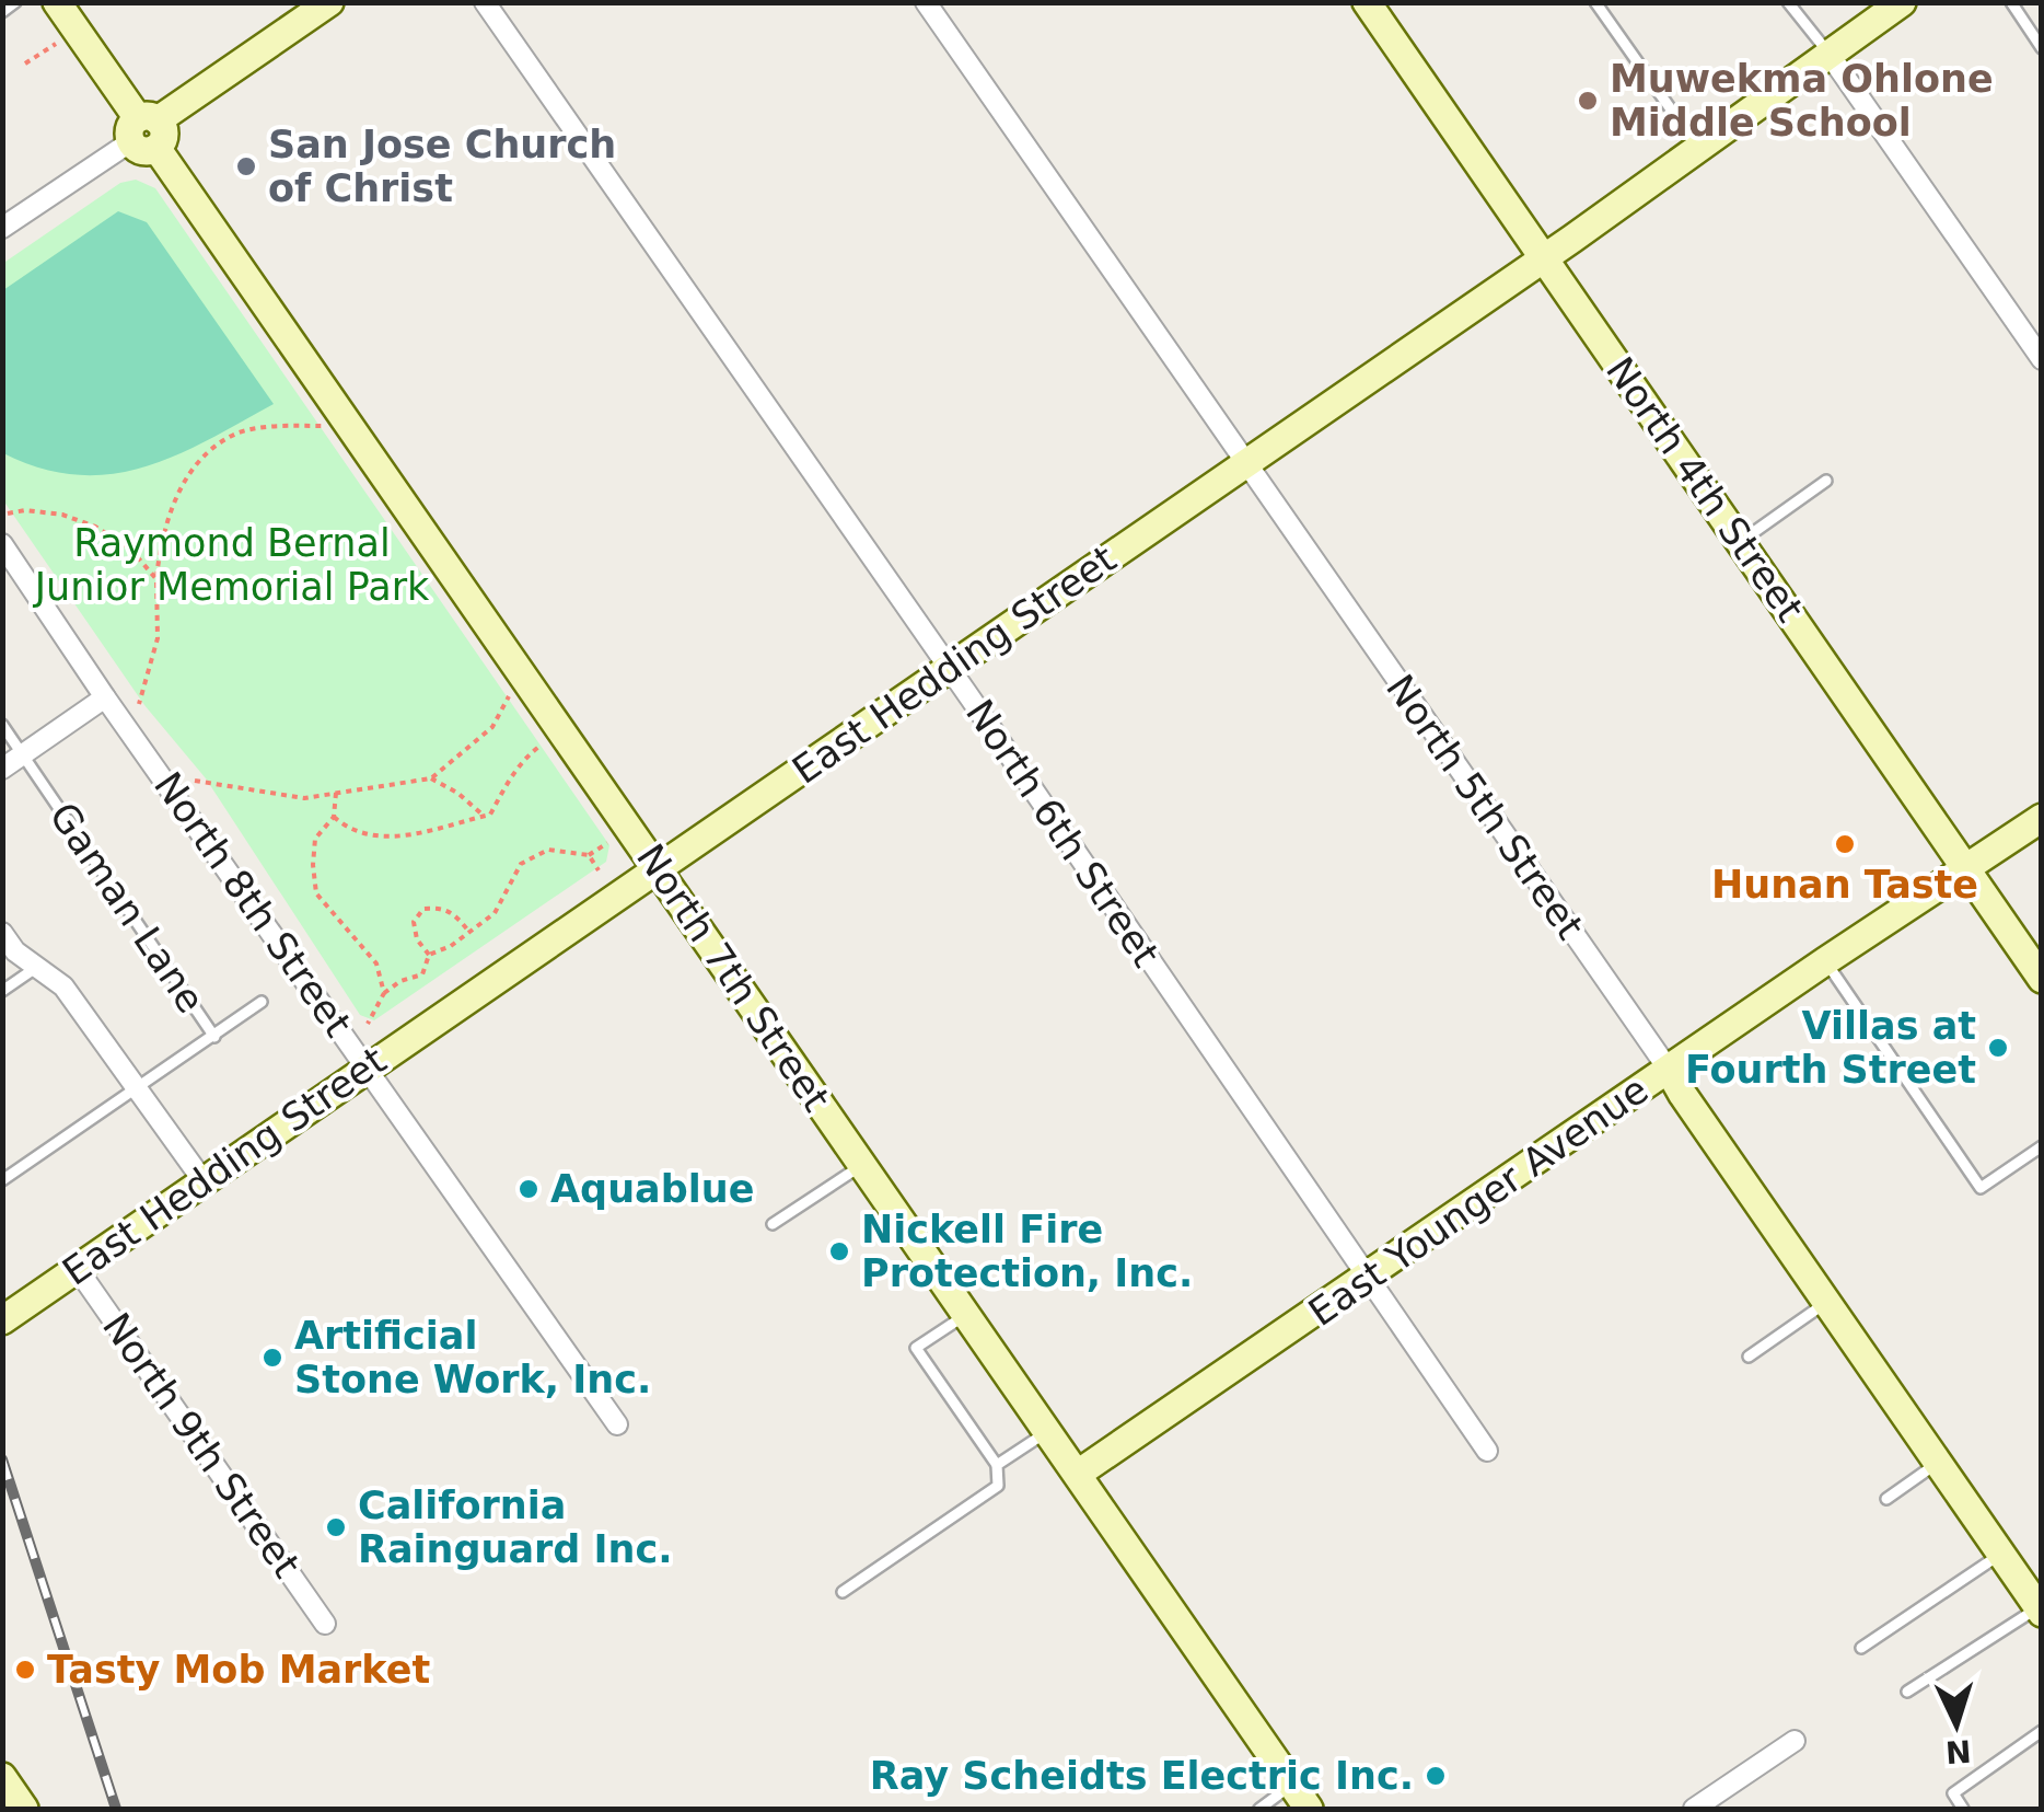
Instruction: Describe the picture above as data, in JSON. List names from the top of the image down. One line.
{"streets":{"street":["North 4th Street","East Hedding Street","North 5th Street","North 6th Street","North 8th Street","North 7th Street","East Younger Avenue","North 9th Street"],"lane":["Gaman Lane"]},"crossings":[["North 4th Street","East Hedding Street"],["North 4th Street","East Younger Avenue"],["East Hedding Street","North 5th Street"],["East Hedding Street","North 6th Street"],["East Hedding Street","North 8th Street"],["East Hedding Street","North 7th Street"],["East Hedding Street","North 9th Street"],["North 5th Street","East Younger Avenue"],["North 6th Street","East Younger Avenue"],["North 7th Street","East Younger Avenue"]],"parks":["Raymond Bernal Junior Memorial Park"],"places":["Muwekma Ohlone Middle School","San Jose Church of Christ","Hunan Taste","Villas at Fourth Street","Aquablue","Nickell Fire Protection, Inc.","Artificial Stone Work, Inc.","California Rainguard Inc.","Tasty Mob Market","Ray Scheidts Electric Inc."],"north":"bottom"}
